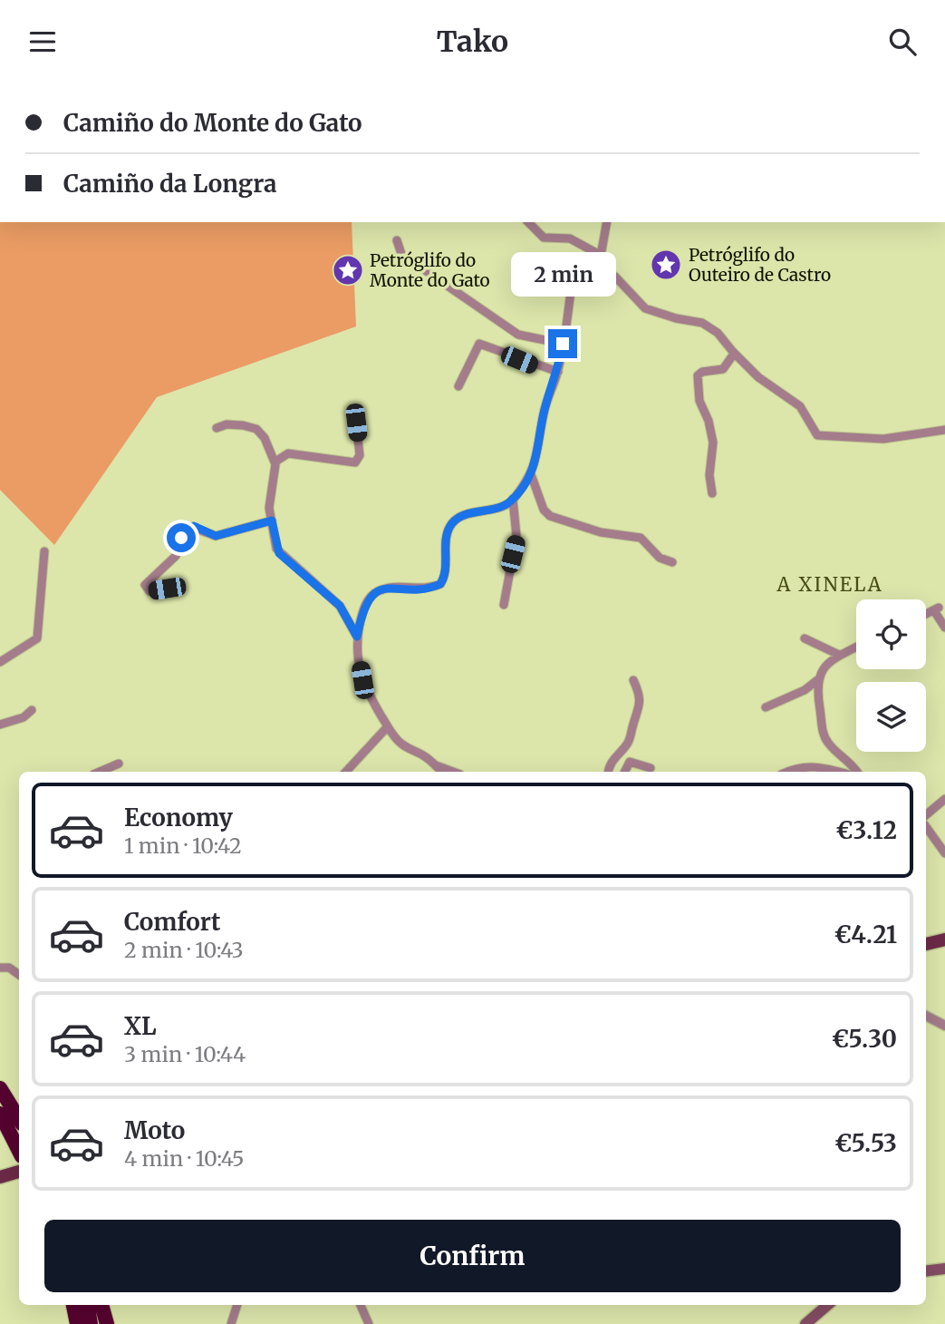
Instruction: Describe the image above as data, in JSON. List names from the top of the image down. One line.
{"districts":["A XINELA"],"places":{"place":["Petróglifo do Outeiro de Castro","Petróglifo do Monte do Gato"]},"page":{"header":"Tako","banner":["Camiño do Monte do Gato","Camiño da Longra"],"bubble":"2 min","list":[{"name":"Economy","note":"1 min · 10:42","value":"€3.12"},{"name":"Comfort","note":"2 min · 10:43","value":"€4.21"},{"name":"XL","note":"3 min · 10:44","value":"€5.30"},{"name":"Moto","note":"4 min · 10:45","value":"€5.53"}],"buttons":"Confirm"}}
